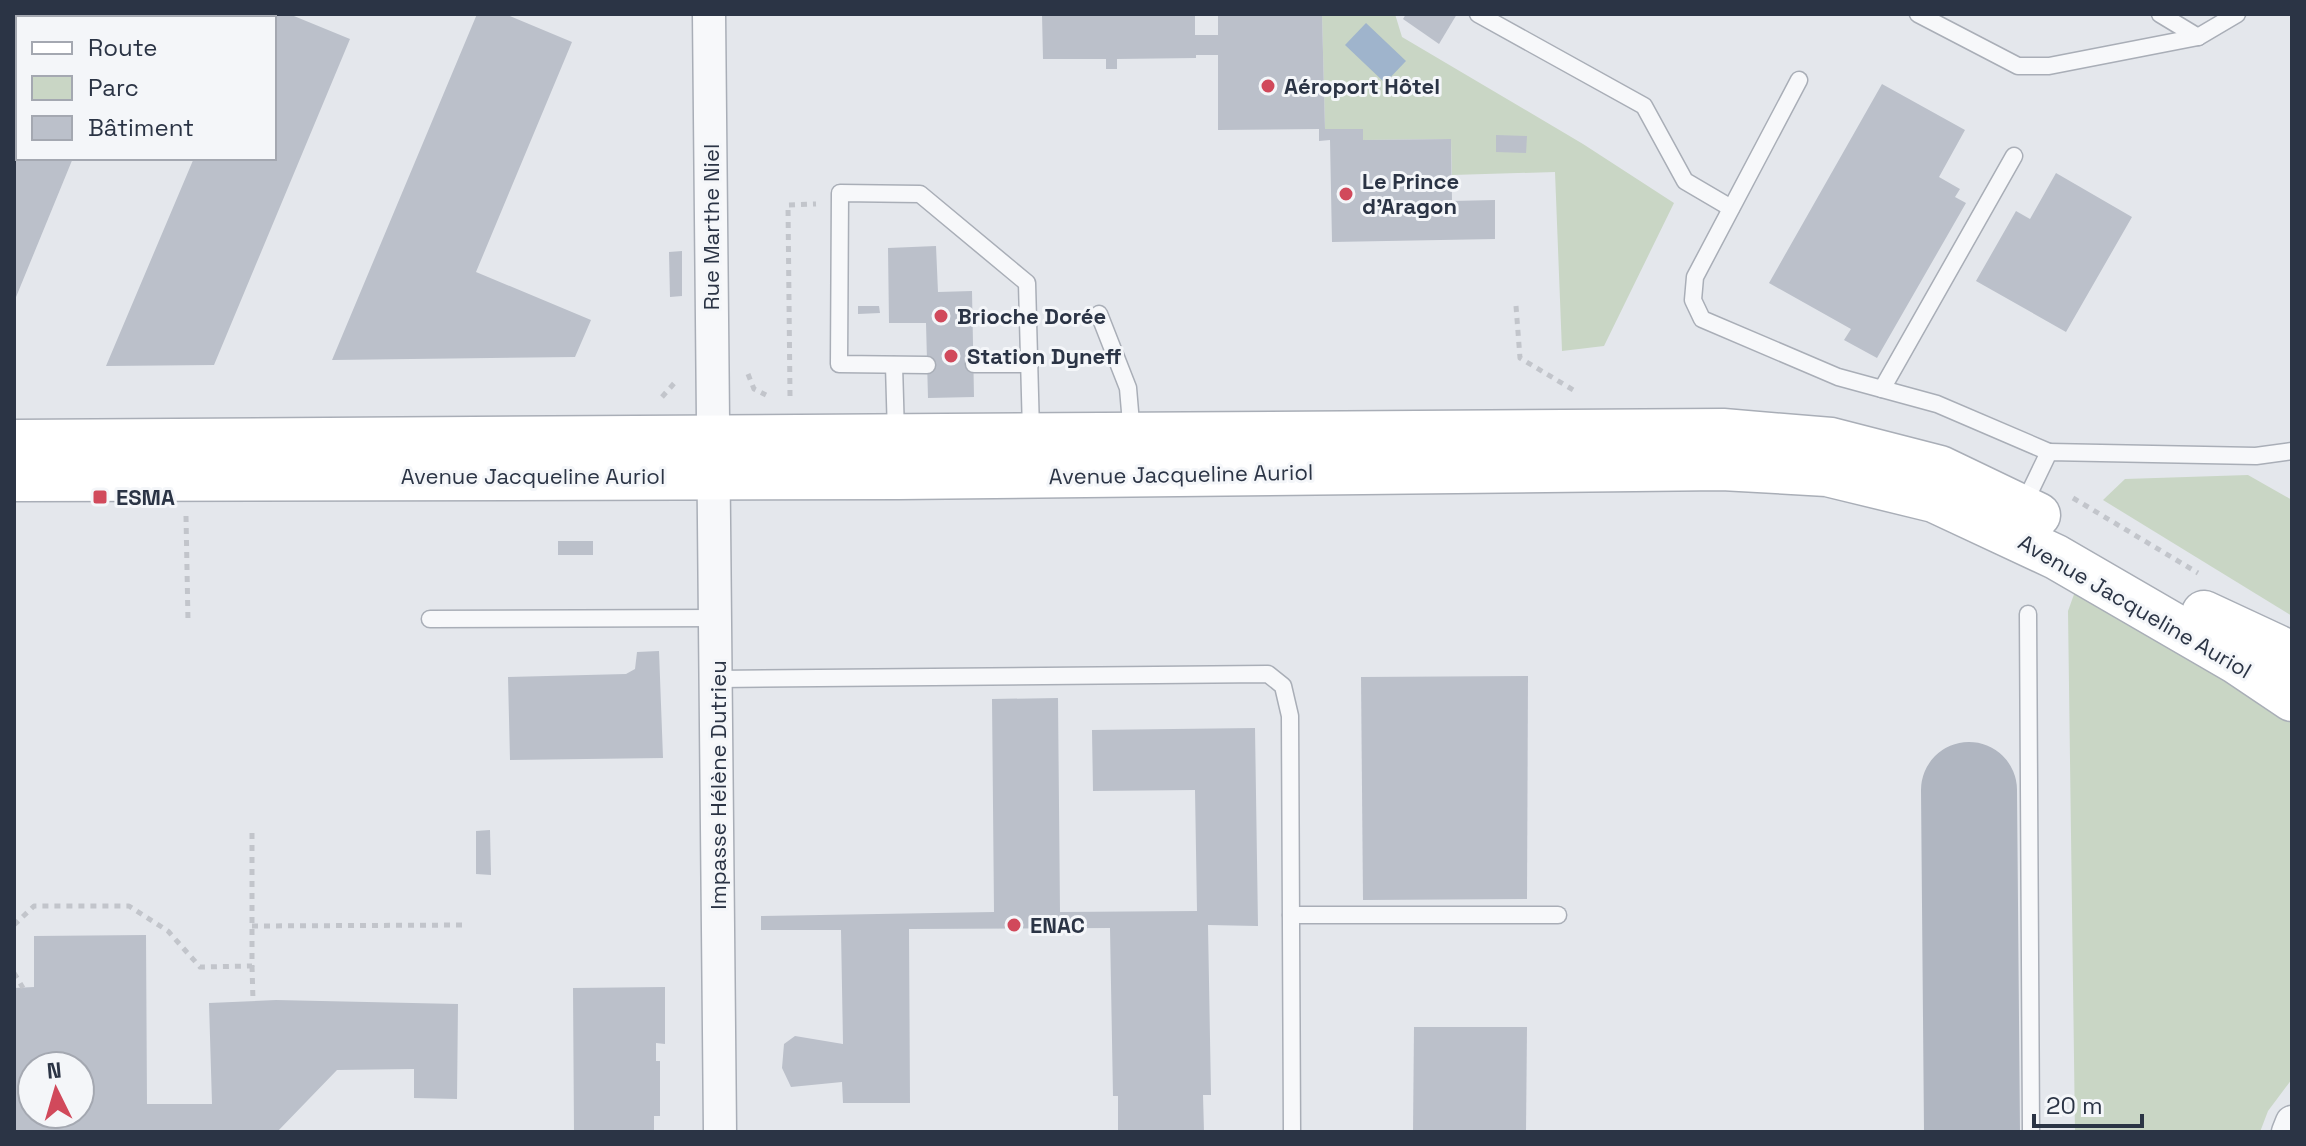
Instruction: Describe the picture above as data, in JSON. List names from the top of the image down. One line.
{"streets":{"main road":["Avenue Jacqueline Auriol"],"street":["Rue Marthe Niel","Impasse Hélène Dutrieu"]},"crossings":[["Rue Marthe Niel","Avenue Jacqueline Auriol"],["Rue Marthe Niel","Impasse Hélène Dutrieu"],["Avenue Jacqueline Auriol","Impasse Hélène Dutrieu"]],"places":{"other":["Aéroport Hôtel","Le Prince d’Aragon","Brioche Dorée","Station Dyneff","ENAC"],"transit":["ESMA"]},"legend":["Route","Parc","Bâtiment"],"scale_bar":"20 m","north":"top"}
